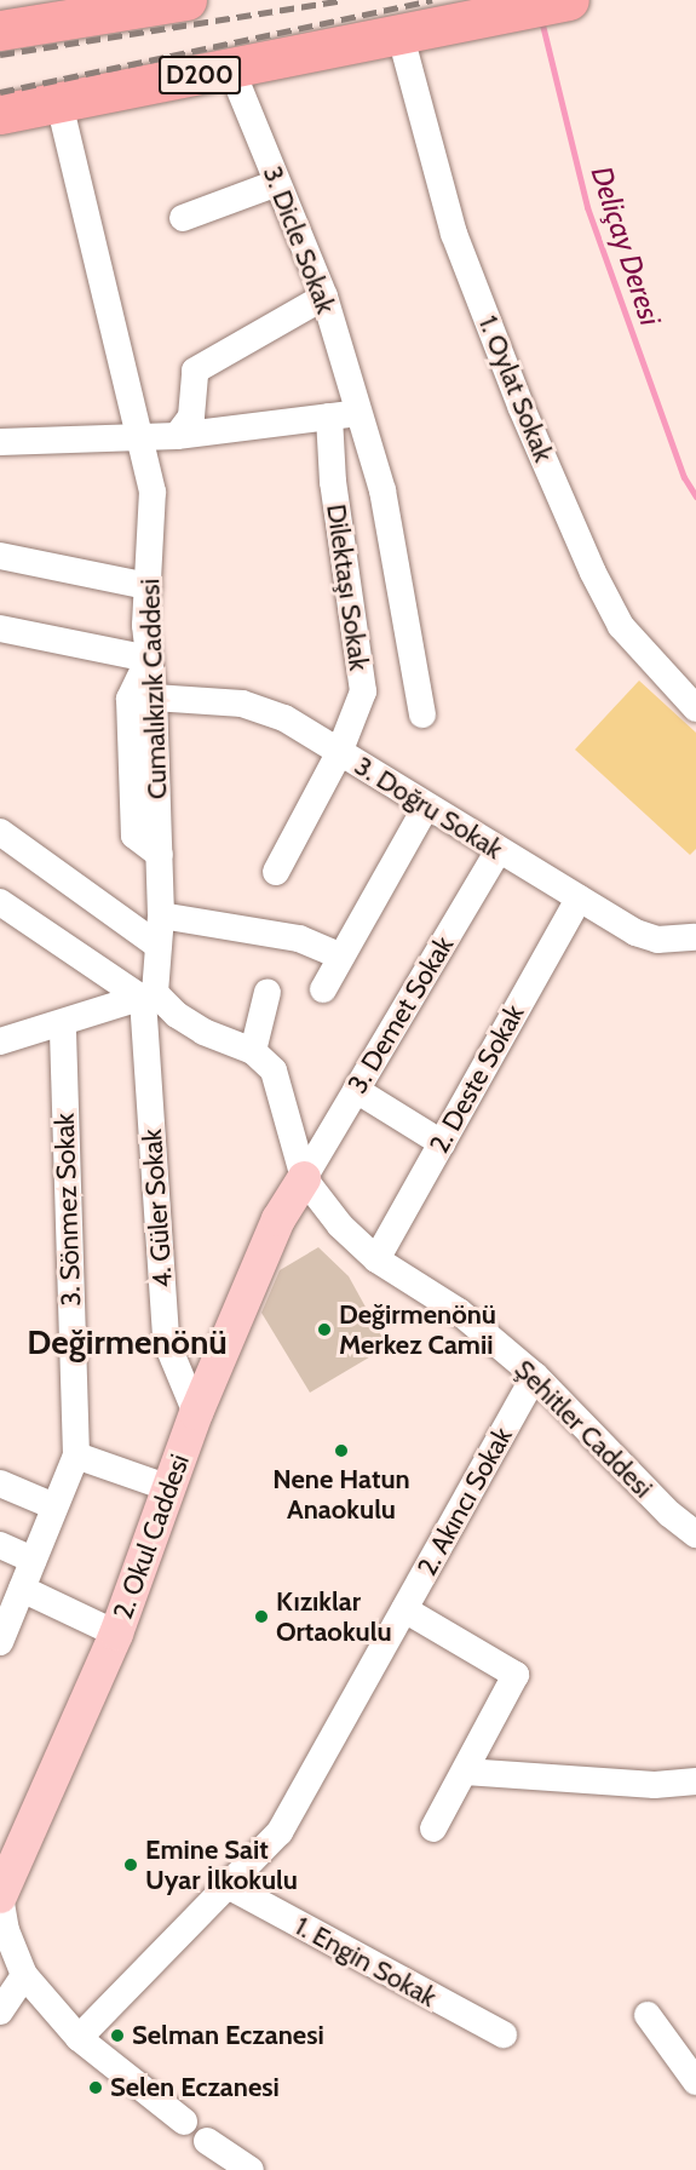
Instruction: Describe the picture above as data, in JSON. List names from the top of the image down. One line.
{"streets":{"highway":["D200"],"main road":["2. Okul Caddesi"],"street":["3. Dicle Sokak","1. Oylat Sokak","Dilektaşı Sokak","Cumalıkızık Caddesi","3. Doğru Sokak","3. Demet Sokak","2. Deste Sokak","4. Güler Sokak","3. Sönmez Sokak","Şehitler Caddesi","2. Akıncı Sokak","1. Engin Sokak"]},"crossings":[["D200","3. Dicle Sokak"],["D200","1. Oylat Sokak"],["D200","Cumalıkızık Caddesi"],["Dilektaşı Sokak","3. Doğru Sokak"],["Cumalıkızık Caddesi","3. Doğru Sokak"],["Cumalıkızık Caddesi","4. Güler Sokak"],["Cumalıkızık Caddesi","Şehitler Caddesi"],["3. Doğru Sokak","3. Demet Sokak"],["3. Doğru Sokak","2. Deste Sokak"],["3. Demet Sokak","Şehitler Caddesi"],["3. Demet Sokak","2. Okul Caddesi"],["2. Deste Sokak","Şehitler Caddesi"],["4. Güler Sokak","Şehitler Caddesi"],["4. Güler Sokak","2. Okul Caddesi"],["Şehitler Caddesi","2. Akıncı Sokak"],["Şehitler Caddesi","2. Okul Caddesi"],["2. Akıncı Sokak","1. Engin Sokak"]],"districts":["Değirmenönü"],"water":["Deliçay Deresi"],"places":["Değirmenönü Merkez Camii","Nene Hatun Anaokulu","Kızıklar Ortaokulu","Emine Sait Uyar İlkokulu","Selman Eczanesi","Selen Eczanesi"]}
